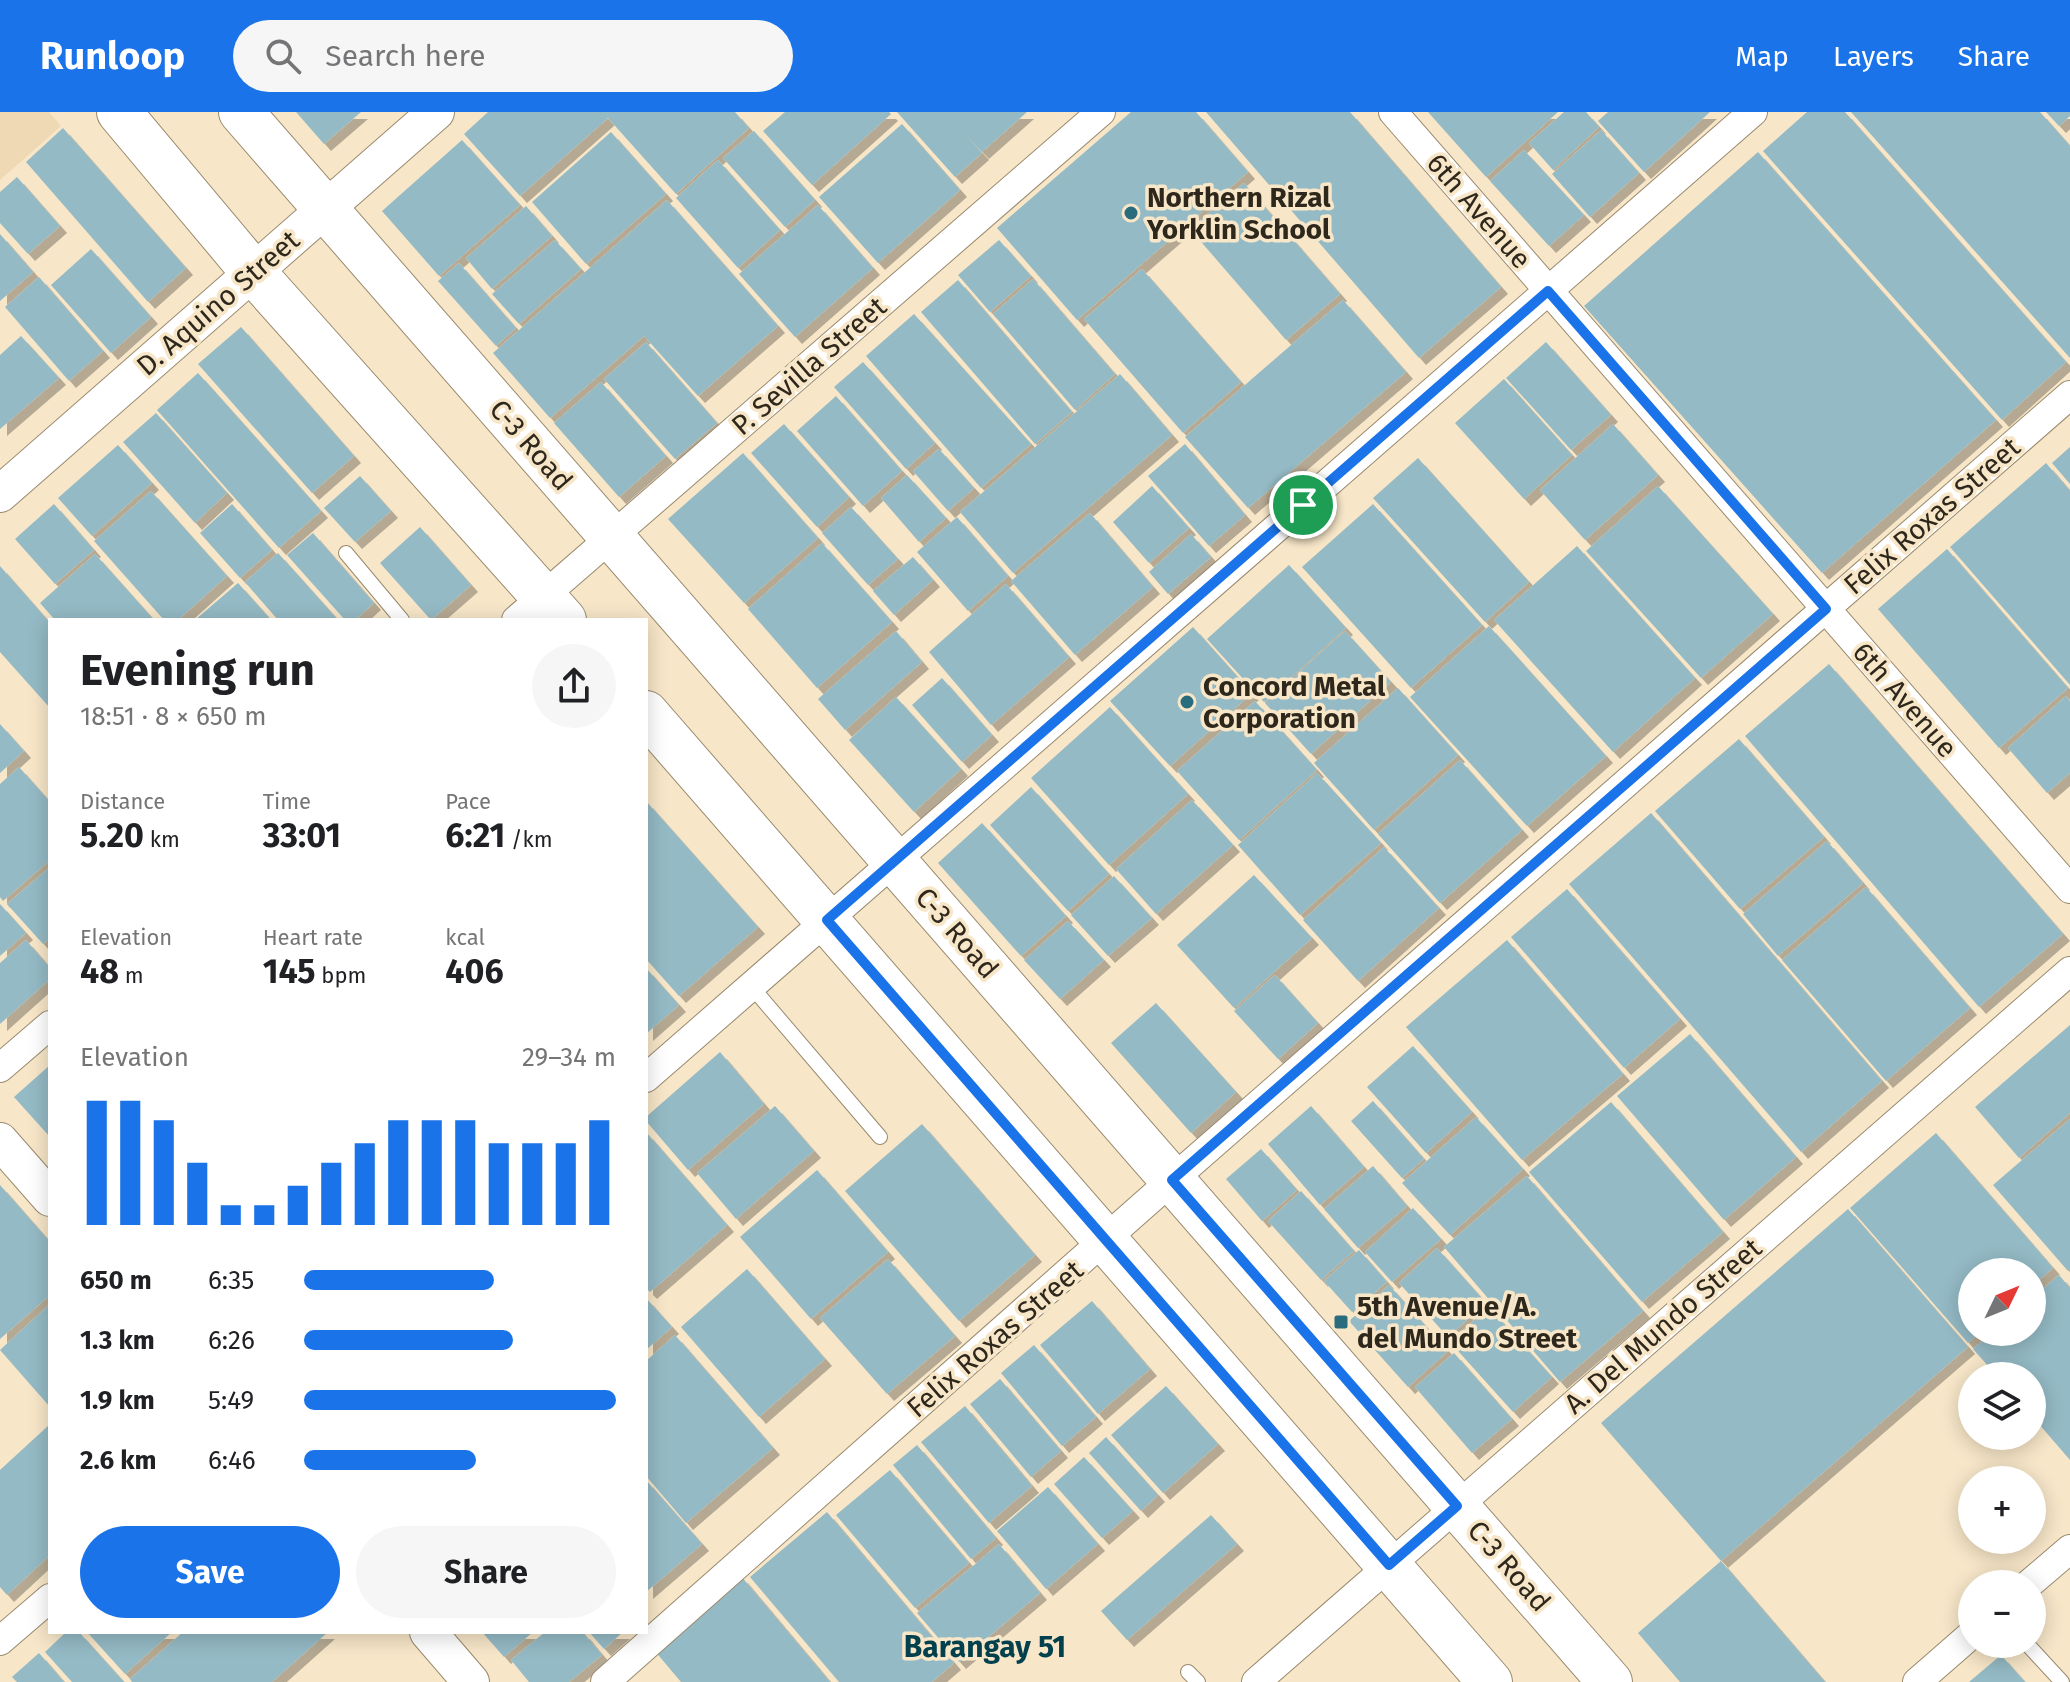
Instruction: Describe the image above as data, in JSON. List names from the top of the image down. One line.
{"streets":{"main road":["C-3 Road"],"street":["6th Avenue","D. Aquino Street","P. Sevilla Street","Felix Roxas Street","A. Del Mundo Street"]},"crossings":[["6th Avenue","Felix Roxas Street"],["D. Aquino Street","C-3 Road"],["P. Sevilla Street","C-3 Road"],["C-3 Road","Felix Roxas Street"],["C-3 Road","A. Del Mundo Street"]],"districts":["Barangay 51"],"places":{"other":["Northern Rizal Yorklin School","Concord Metal Corporation"],"transit":["5th Avenue/A. del Mundo Street"]},"north":"top right","page":{"header":"Runloop","search":"Search here","nav":["Map","Layers","Share"],"heading":["Evening run","18:51 · 8 × 650 m"],"stats":[["Distance","5.20 km"],["Time","33:01"],["Pace","6:21 /km"],["Elevation","48 m"],["Heart rate","145 bpm"],["kcal","406"]],"chart":["Elevation","29–34 m"],"list":[{"name":"650 m","note":"6:35"},{"name":"1.3 km","note":"6:26"},{"name":"1.9 km","note":"5:49"},{"name":"2.6 km","note":"6:46"}],"map_buttons":["+","−"],"buttons":["Save","Share"]}}
